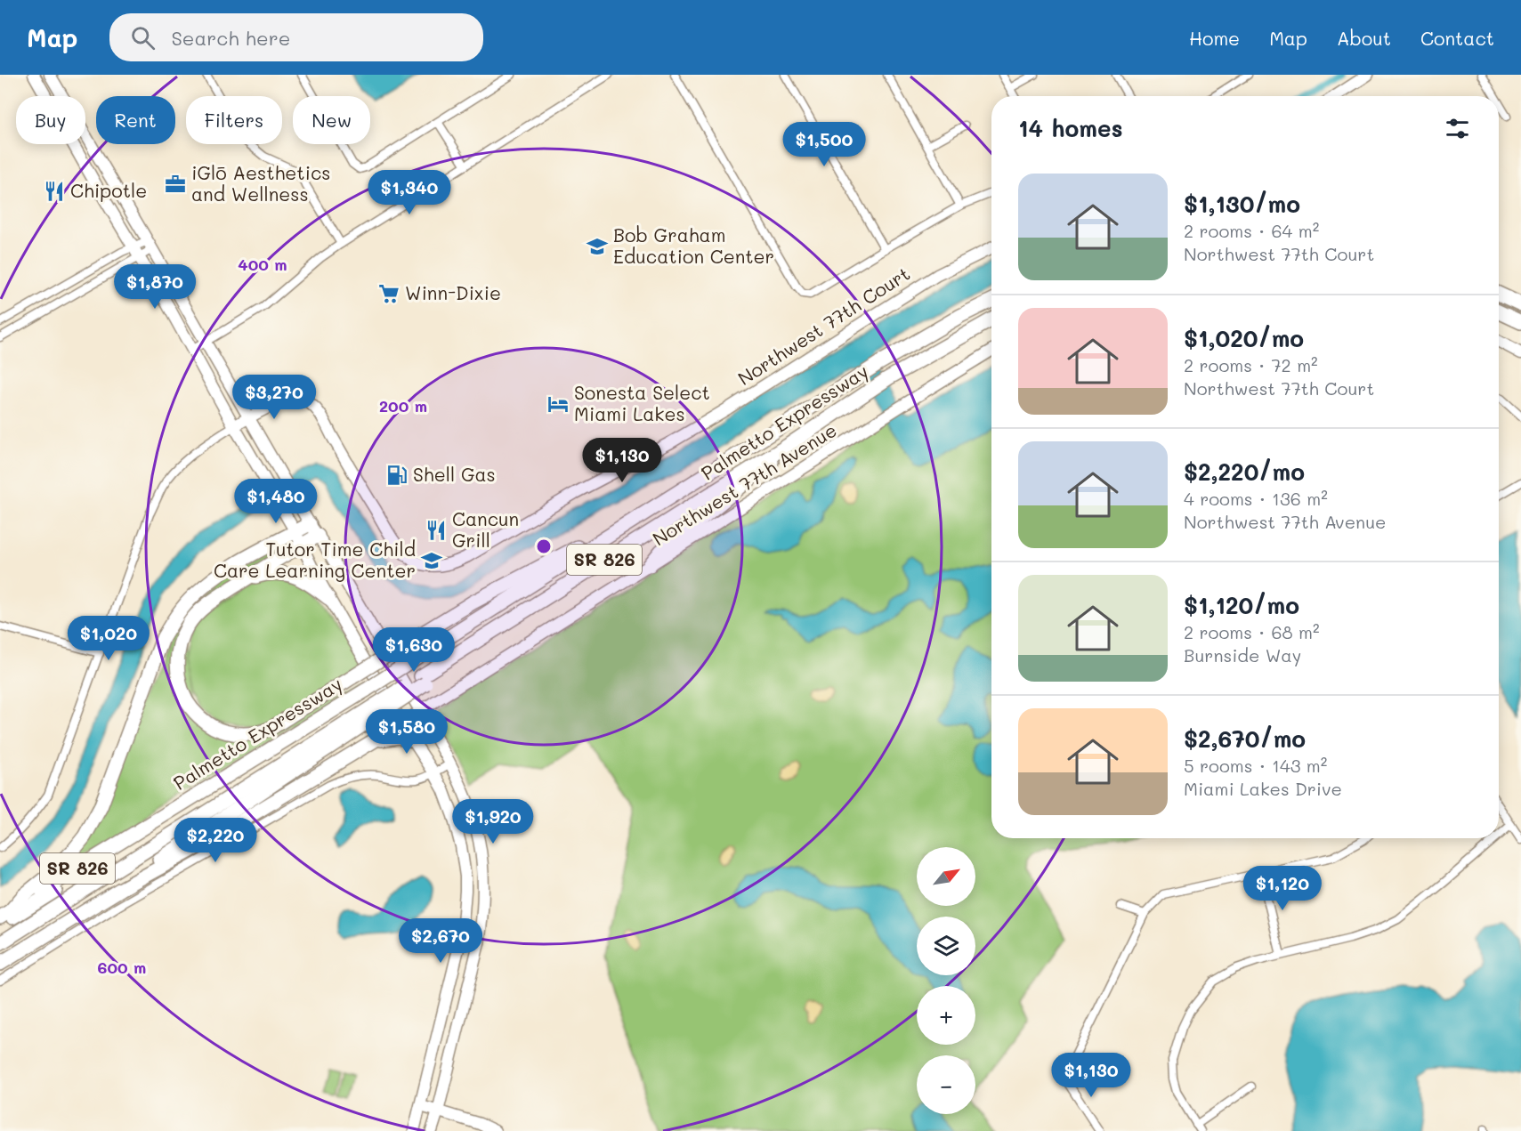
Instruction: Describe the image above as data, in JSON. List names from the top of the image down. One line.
{"streets":{"highway":["Palmetto Expressway","SR 826"],"main road":["Northwest 77th Court","Northwest 77th Avenue"]},"places":{"office":["iGlō Aesthetics and Wellness"],"restaurant":["Chipotle","Cancun Grill"],"school or university":["Bob Graham Education Center","Tutor Time Child Care Learning Center"],"supermarket":["Winn-Dixie"],"hotel":["Sonesta Select Miami Lakes"],"fuel station":["Shell Gas"]},"north":"top right","page":{"header":"Map","search":"Search here","nav":["Home","Map","About","Contact"],"chip":["Buy","Rent","Filters","New"],"heading":"14 homes","price":["$1,500","$1,340","$1,870","$3,270","$1,130","$1,480","$1,020","$1,630","$1,580","$1,920","$2,220","$1,120","$2,670","$1,130"],"list":[{"name":"$1,130/mo","note":"2 rooms · 64 m² · Northwest 77th Court"},{"name":"$1,020/mo","note":"2 rooms · 72 m² · Northwest 77th Court"},{"name":"$2,220/mo","note":"4 rooms · 136 m² · Northwest 77th Avenue"},{"name":"$1,120/mo","note":"2 rooms · 68 m² · Burnside Way"},{"name":"$2,670/mo","note":"5 rooms · 143 m² · Miami Lakes Drive"}],"map_buttons":["+","−"]},"rings":["400 m","200 m","600 m"]}
